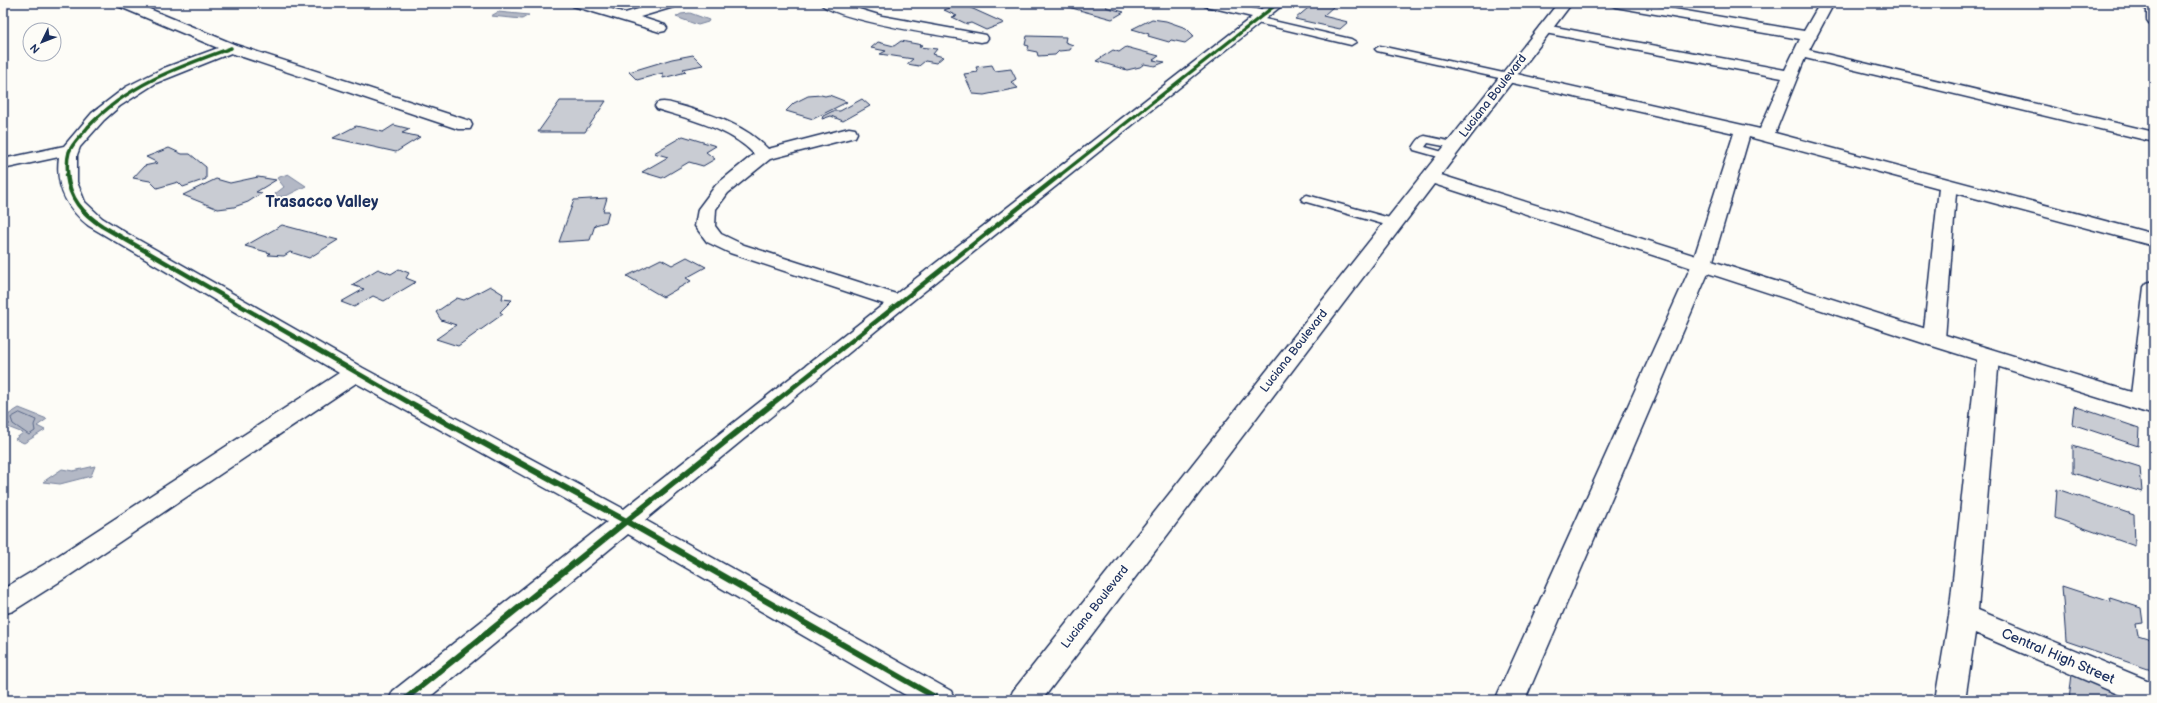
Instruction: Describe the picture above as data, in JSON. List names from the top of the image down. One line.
{"streets":{"street":["Luciana Boulevard","Central High Street"]},"districts":["Trasacco Valley"],"north":"bottom left"}
